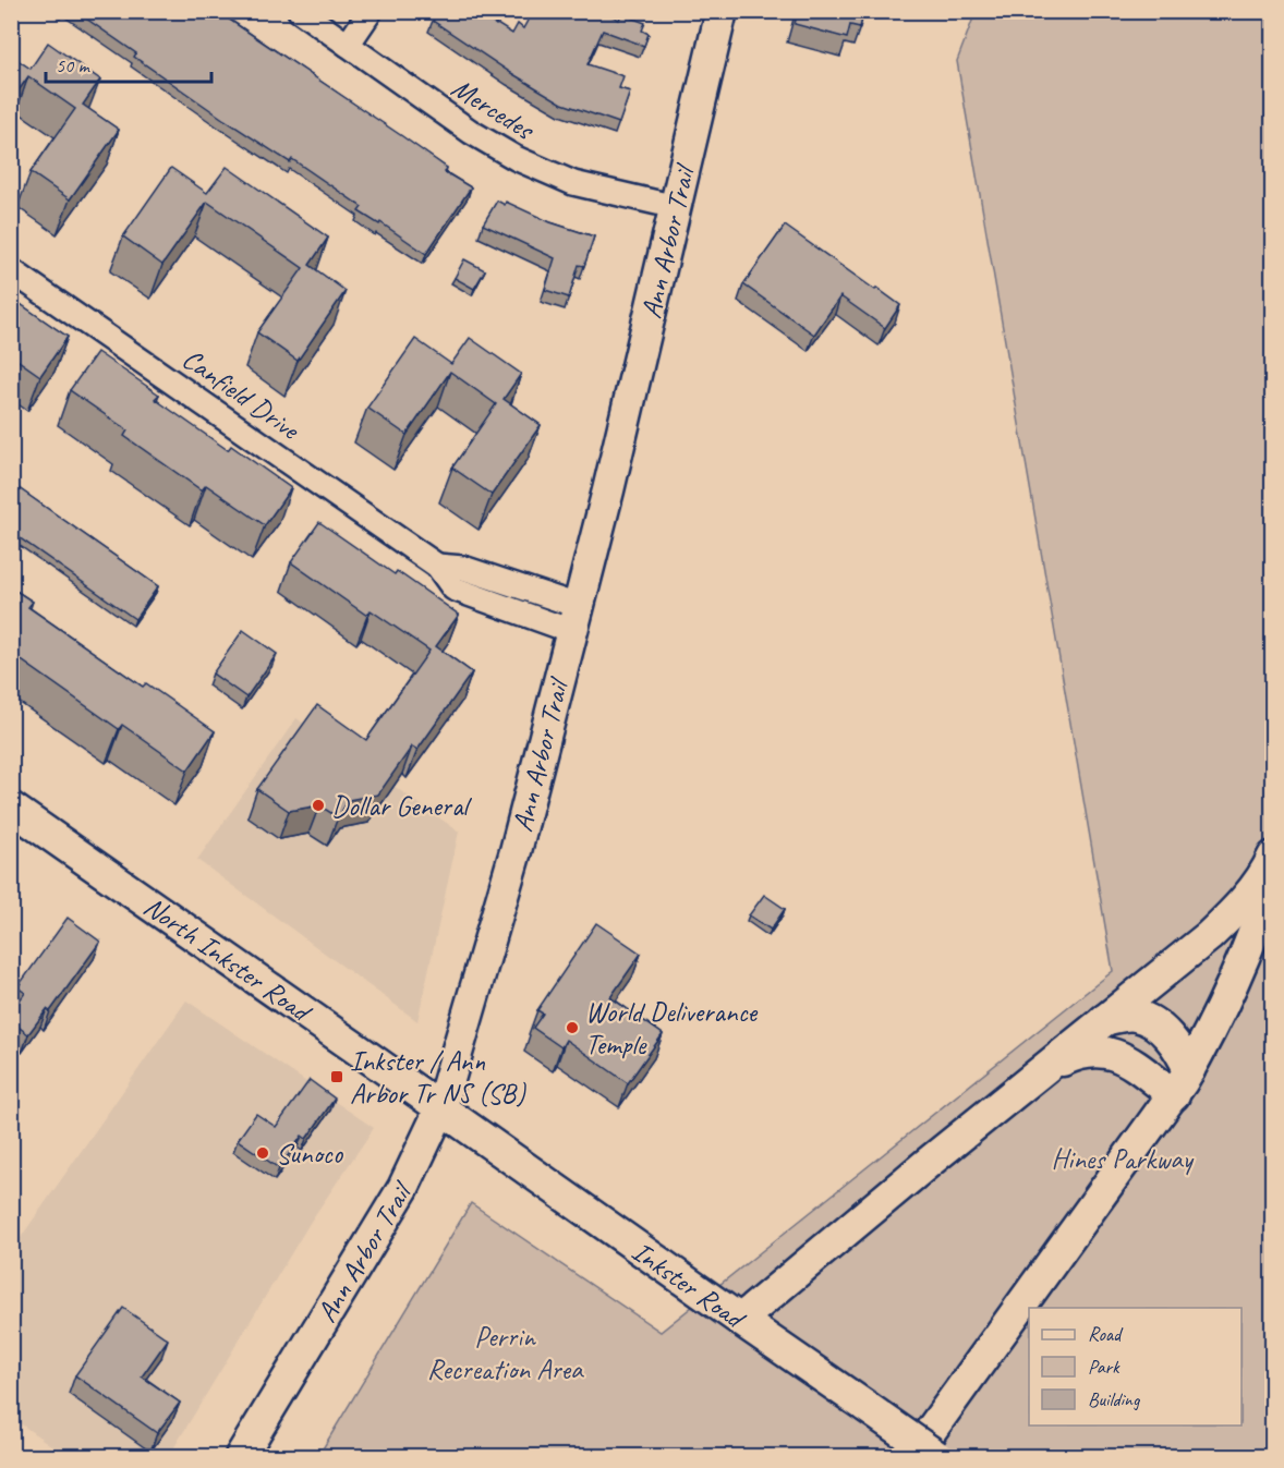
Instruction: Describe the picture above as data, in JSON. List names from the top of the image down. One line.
{"streets":{"street":["Mercedes","Ann Arbor Trail","Canfield Drive","North Inkster Road","Inkster Road"]},"crossings":[["Mercedes","Ann Arbor Trail"],["Ann Arbor Trail","Canfield Drive"],["Ann Arbor Trail","North Inkster Road"],["Ann Arbor Trail","Inkster Road"],["North Inkster Road","Inkster Road"]],"parks":["Hines Parkway","Perrin Recreation Area"],"places":{"other":["Dollar General","World Deliverance Temple","Sunoco"],"transit":["Inkster / Ann Arbor Tr NS (SB)"]},"legend":["Road","Park","Building"],"scale_bar":"50 m"}
